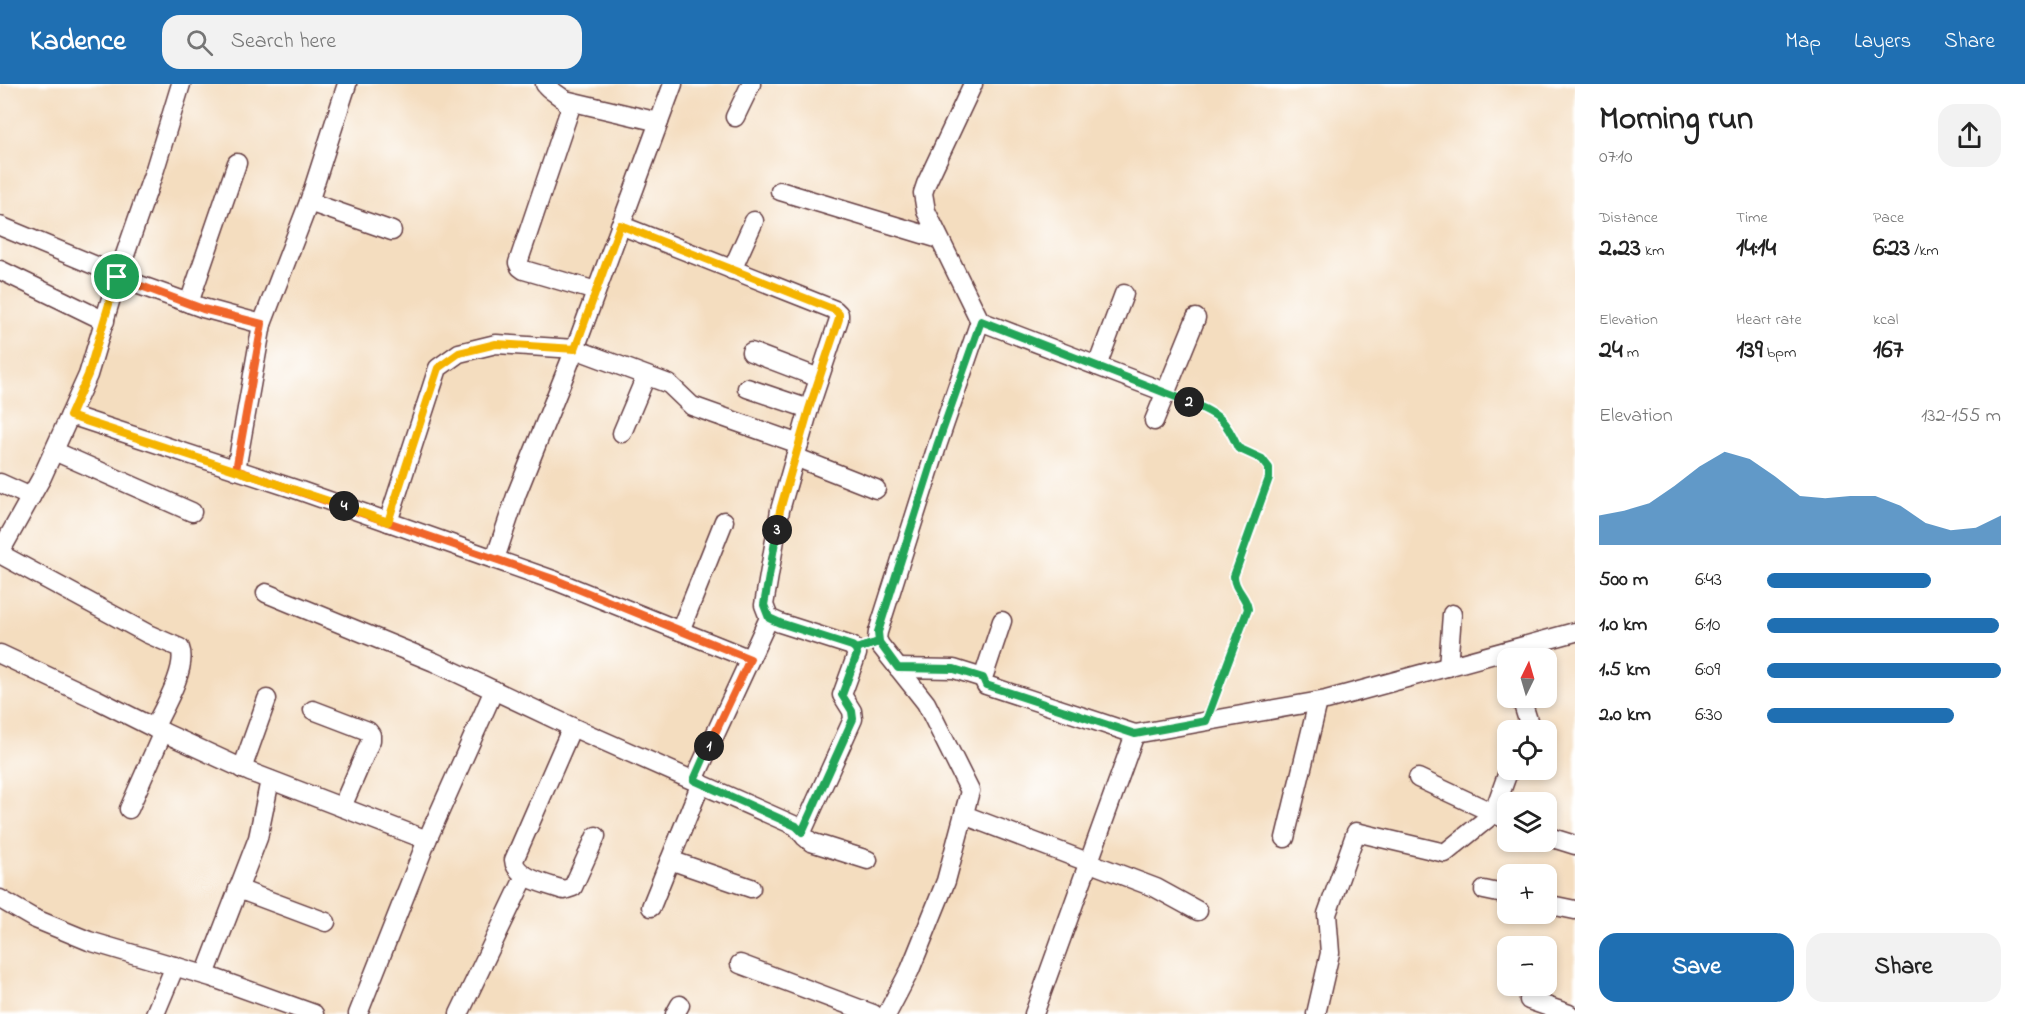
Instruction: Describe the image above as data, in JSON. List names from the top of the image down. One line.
{"north":"top","page":{"header":"Kadence","search":"Search here","nav":["Map","Layers","Share"],"heading":["Morning run","07:10"],"stats":[["Distance","2.23 km"],["Time","14:14"],["Pace","6:23 /km"],["Elevation","24 m"],["Heart rate","139 bpm"],["kcal","167"]],"pins":["2","4","3","1"],"chart":["Elevation","132–155 m"],"list":[{"name":"500 m","note":"6:43"},{"name":"1.0 km","note":"6:10"},{"name":"1.5 km","note":"6:09"},{"name":"2.0 km","note":"6:30"}],"map_buttons":["+","−"],"buttons":["Save","Share"]}}
